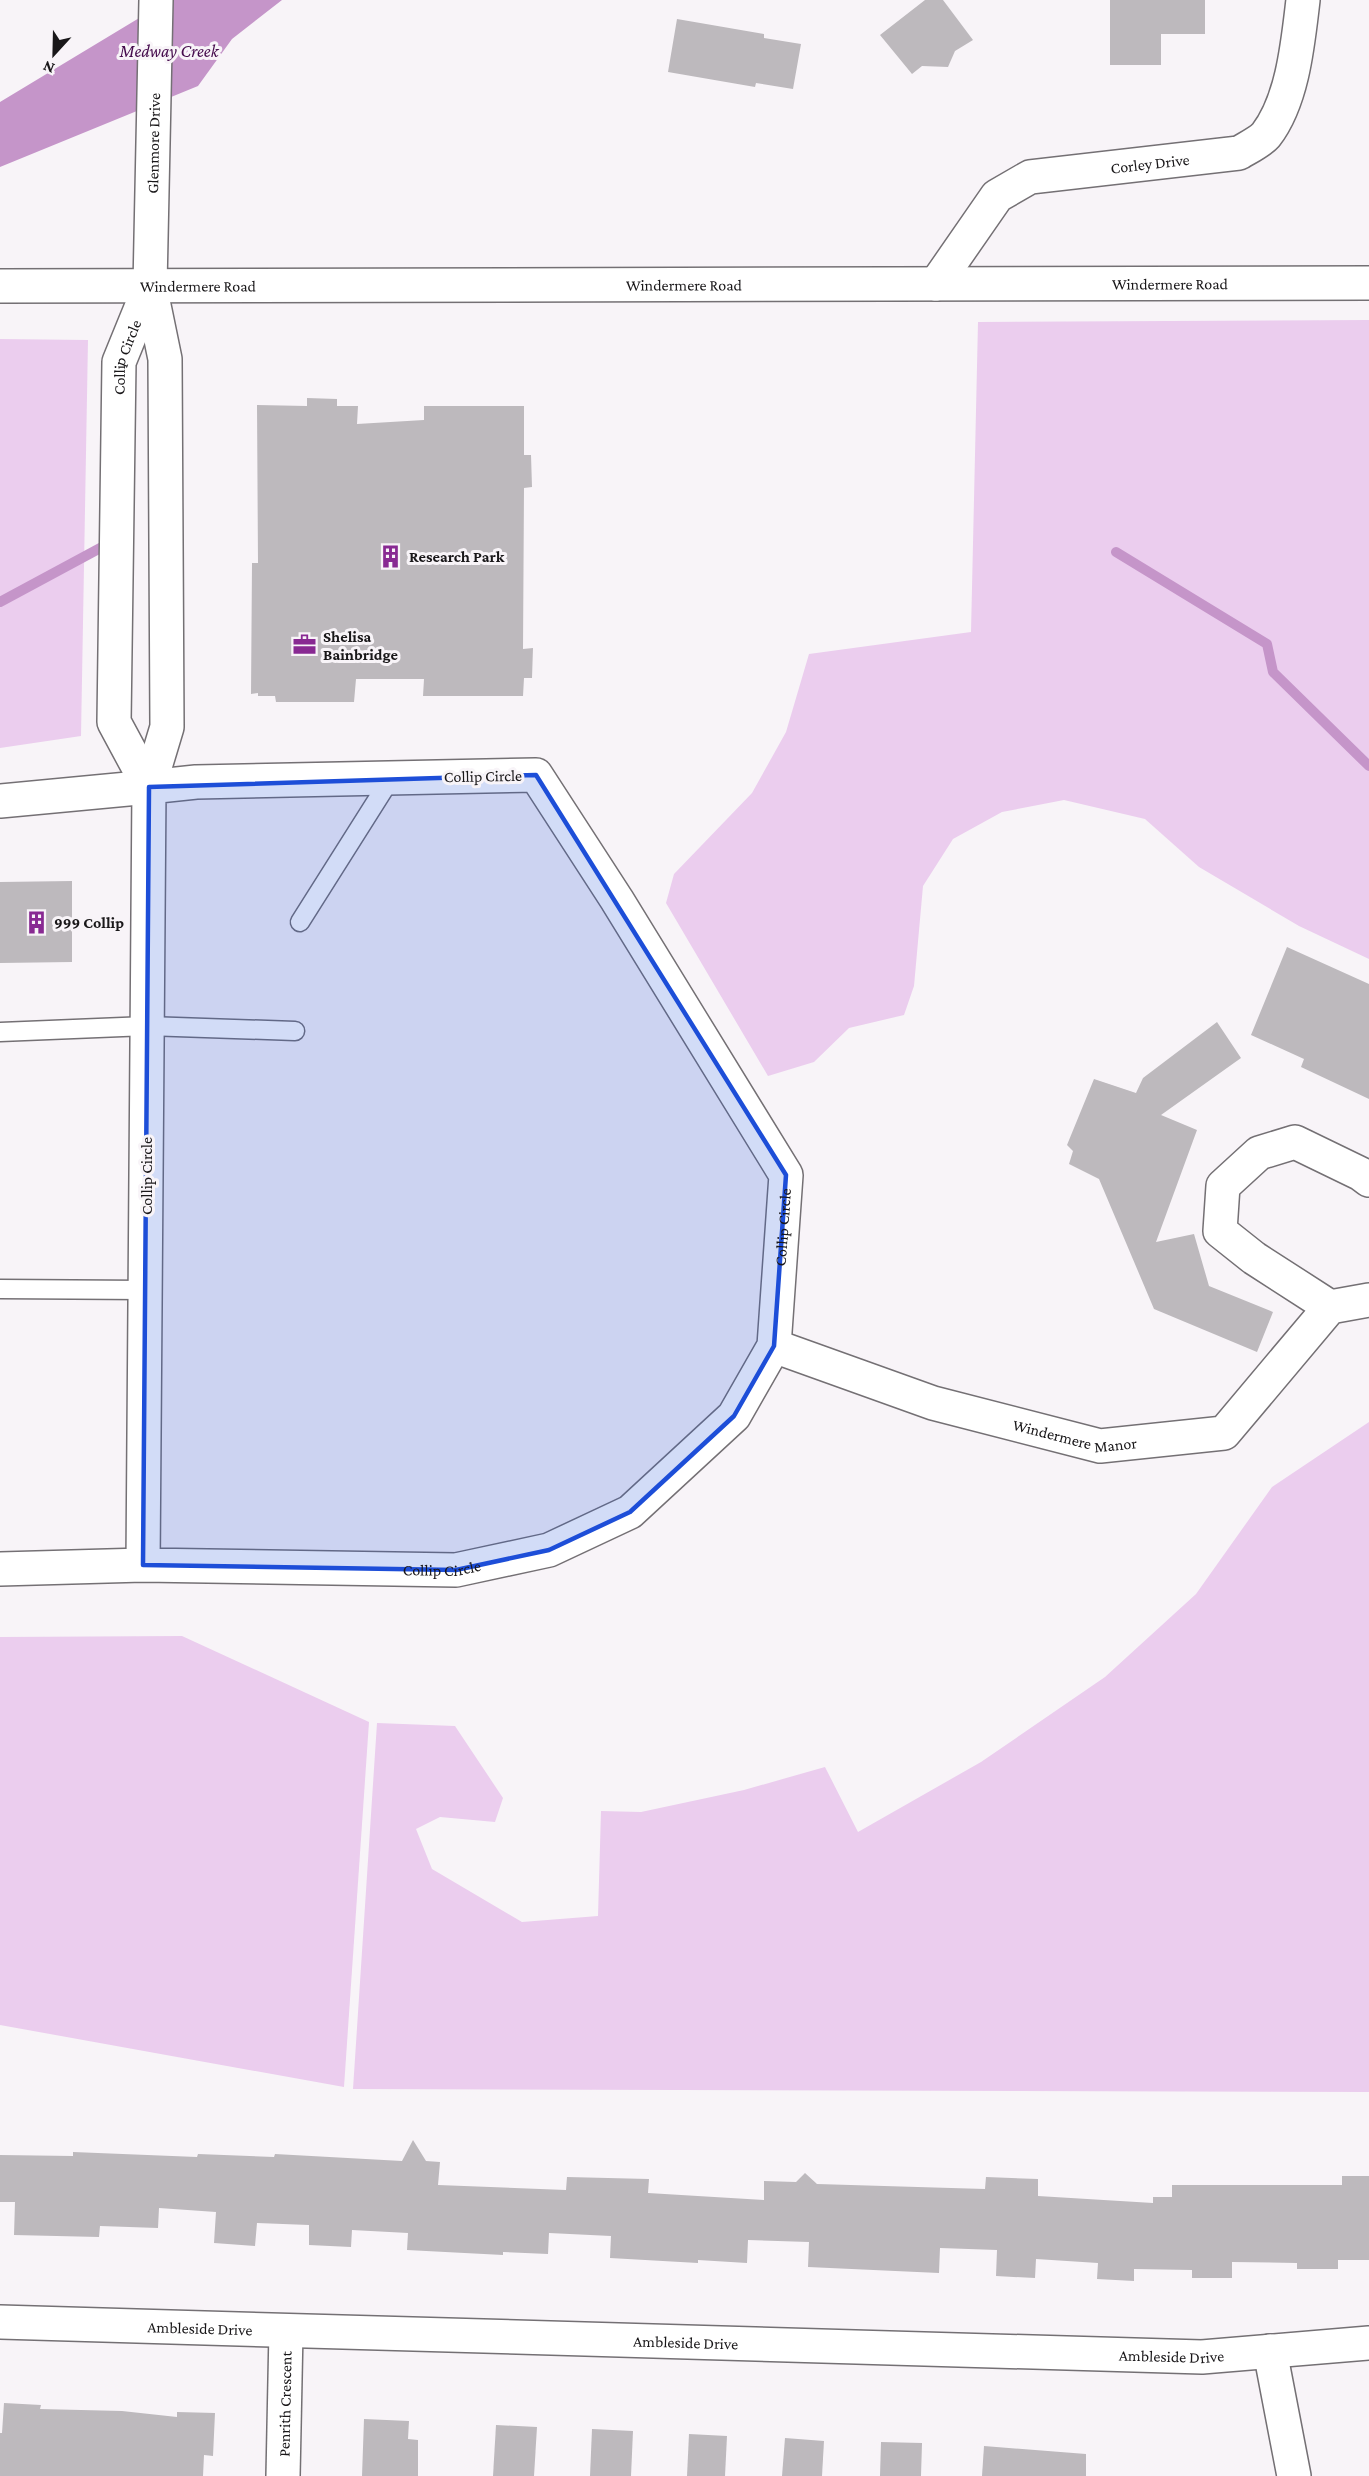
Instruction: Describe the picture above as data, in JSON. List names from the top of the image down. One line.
{"streets":{"street":["Glenmore Drive","Corley Drive","Windermere Road","Collip Circle","Windermere Manor","Ambleside Drive","Penrith Crescent"]},"crossings":[["Glenmore Drive","Windermere Road"],["Glenmore Drive","Collip Circle"],["Corley Drive","Windermere Road"],["Windermere Road","Collip Circle"],["Collip Circle","Windermere Manor"],["Ambleside Drive","Penrith Crescent"]],"water":["Medway Creek"],"places":{"building":["Research Park","999 Collip"],"office":["Shelisa Bainbridge"]},"north":"bottom"}
